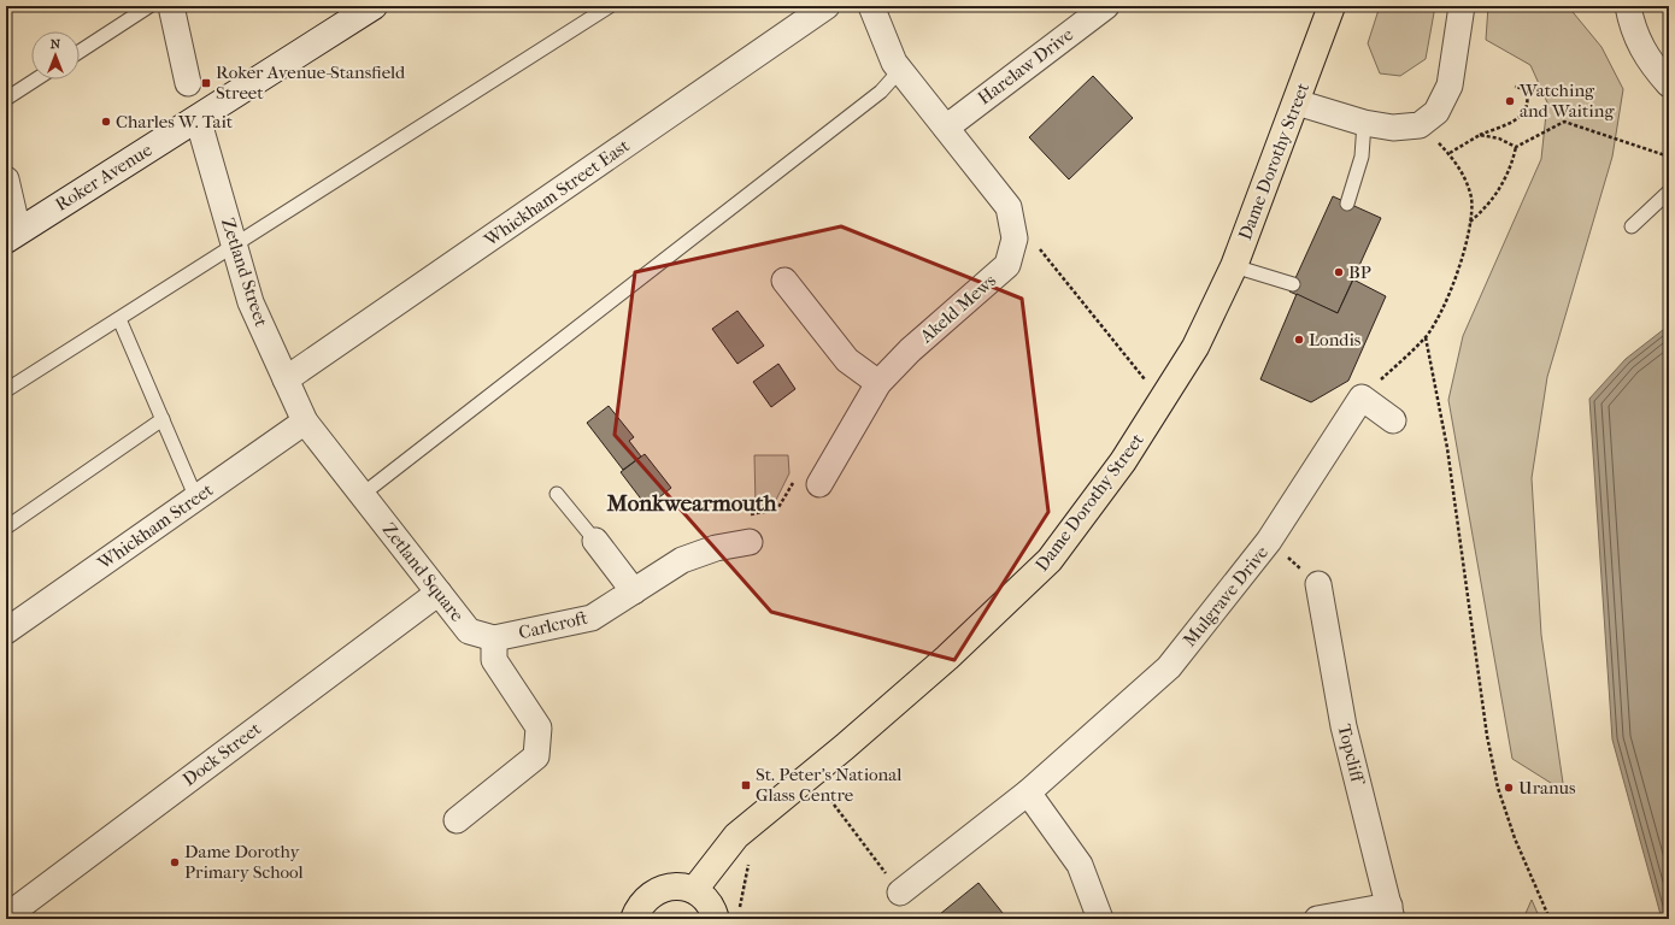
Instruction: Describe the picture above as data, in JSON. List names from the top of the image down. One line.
{"streets":{"main road":["Dame Dorothy Street"],"street":["Harelaw Drive","Roker Avenue","Whickham Street East","Zetland Street","Akeld Mews","Whickham Street","Zetland Square","Mulgrave Drive","Carlcroft","Topcliff","Dock Street"]},"crossings":[["Harelaw Drive","Akeld Mews"],["Roker Avenue","Zetland Street"],["Whickham Street East","Zetland Street"],["Zetland Street","Whickham Street"],["Zetland Street","Zetland Square"],["Whickham Street","Zetland Square"],["Zetland Square","Carlcroft"],["Zetland Square","Dock Street"]],"districts":["Monkwearmouth"],"places":{"transit":["Roker Avenue-Stansfield Street","St. Peter's National Glass Centre"],"other":["Watching and Waiting","Charles W. Tait","BP","Londis","Uranus","Dame Dorothy Primary School"]},"north":"top"}
